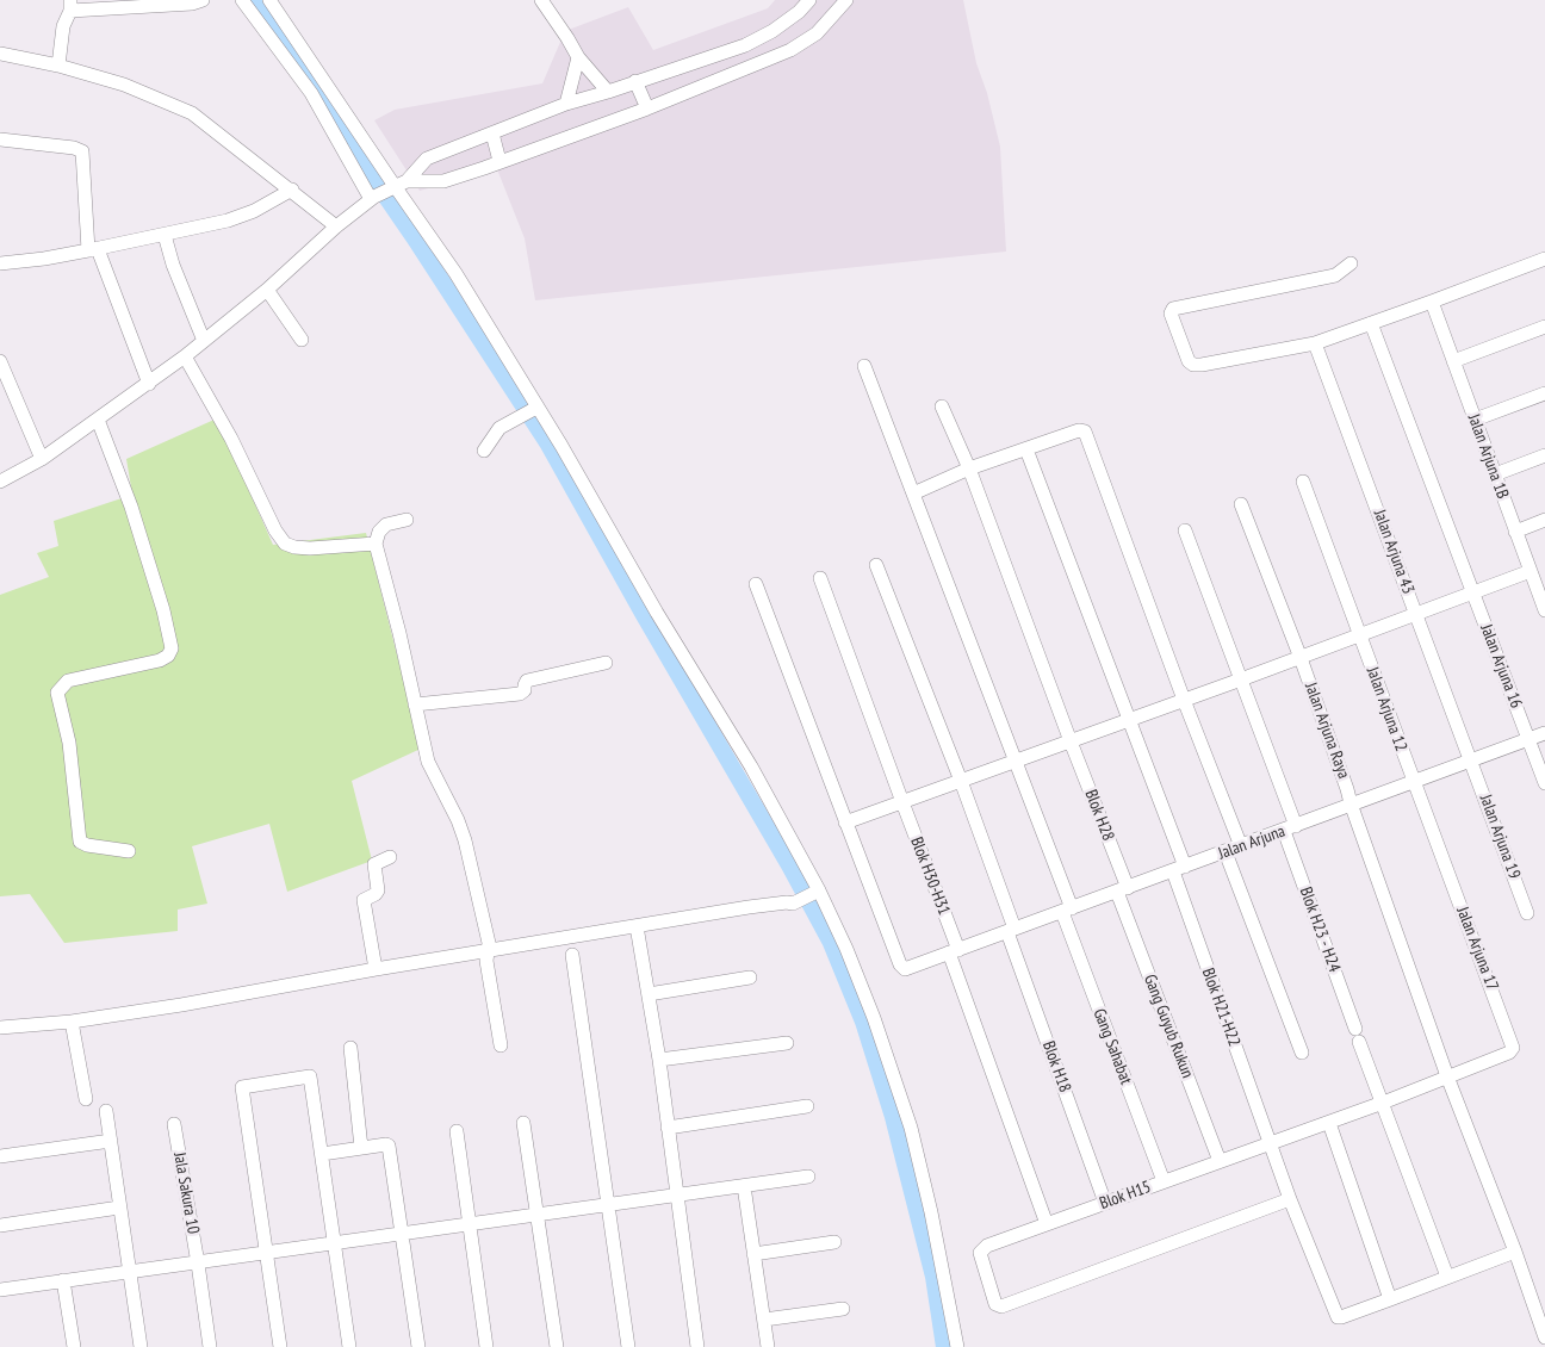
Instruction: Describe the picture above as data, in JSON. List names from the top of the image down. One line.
{"streets":{"street":["Jalan Arjuna 1B","Jalan Arjuna 43","Jalan Arjuna 16","Jalan Arjuna 12","Jalan Arjuna Raya","Blok H28","Jalan Arjuna 19","Jalan Arjuna","Blok H30-H31","Blok H23 - H24","Jalan Arjuna 17","Blok H21-H22","Gang Guyub Rukun","Gang Sahabat","Blok H18","Jala Sakura 10","Blok H15"]},"crossings":[["Jalan Arjuna 43","Jalan Arjuna 19"],["Jalan Arjuna 43","Jalan Arjuna"],["Jalan Arjuna 16","Jalan Arjuna"],["Jalan Arjuna 12","Jalan Arjuna"],["Jalan Arjuna 12","Jalan Arjuna 17"],["Jalan Arjuna Raya","Jalan Arjuna"],["Jalan Arjuna Raya","Jalan Arjuna 17"],["Jalan Arjuna Raya","Blok H15"],["Blok H28","Jalan Arjuna"],["Blok H28","Gang Guyub Rukun"],["Jalan Arjuna 19","Jalan Arjuna"],["Jalan Arjuna","Blok H30-H31"],["Jalan Arjuna","Blok H23 - H24"],["Jalan Arjuna","Jalan Arjuna 17"],["Jalan Arjuna","Blok H21-H22"],["Jalan Arjuna","Gang Guyub Rukun"],["Jalan Arjuna","Gang Sahabat"],["Jalan Arjuna","Blok H18"],["Blok H30-H31","Blok H15"],["Blok H23 - H24","Blok H15"],["Jalan Arjuna 17","Blok H15"],["Blok H21-H22","Blok H15"],["Gang Guyub Rukun","Blok H15"],["Gang Sahabat","Blok H15"],["Blok H18","Blok H15"]]}
